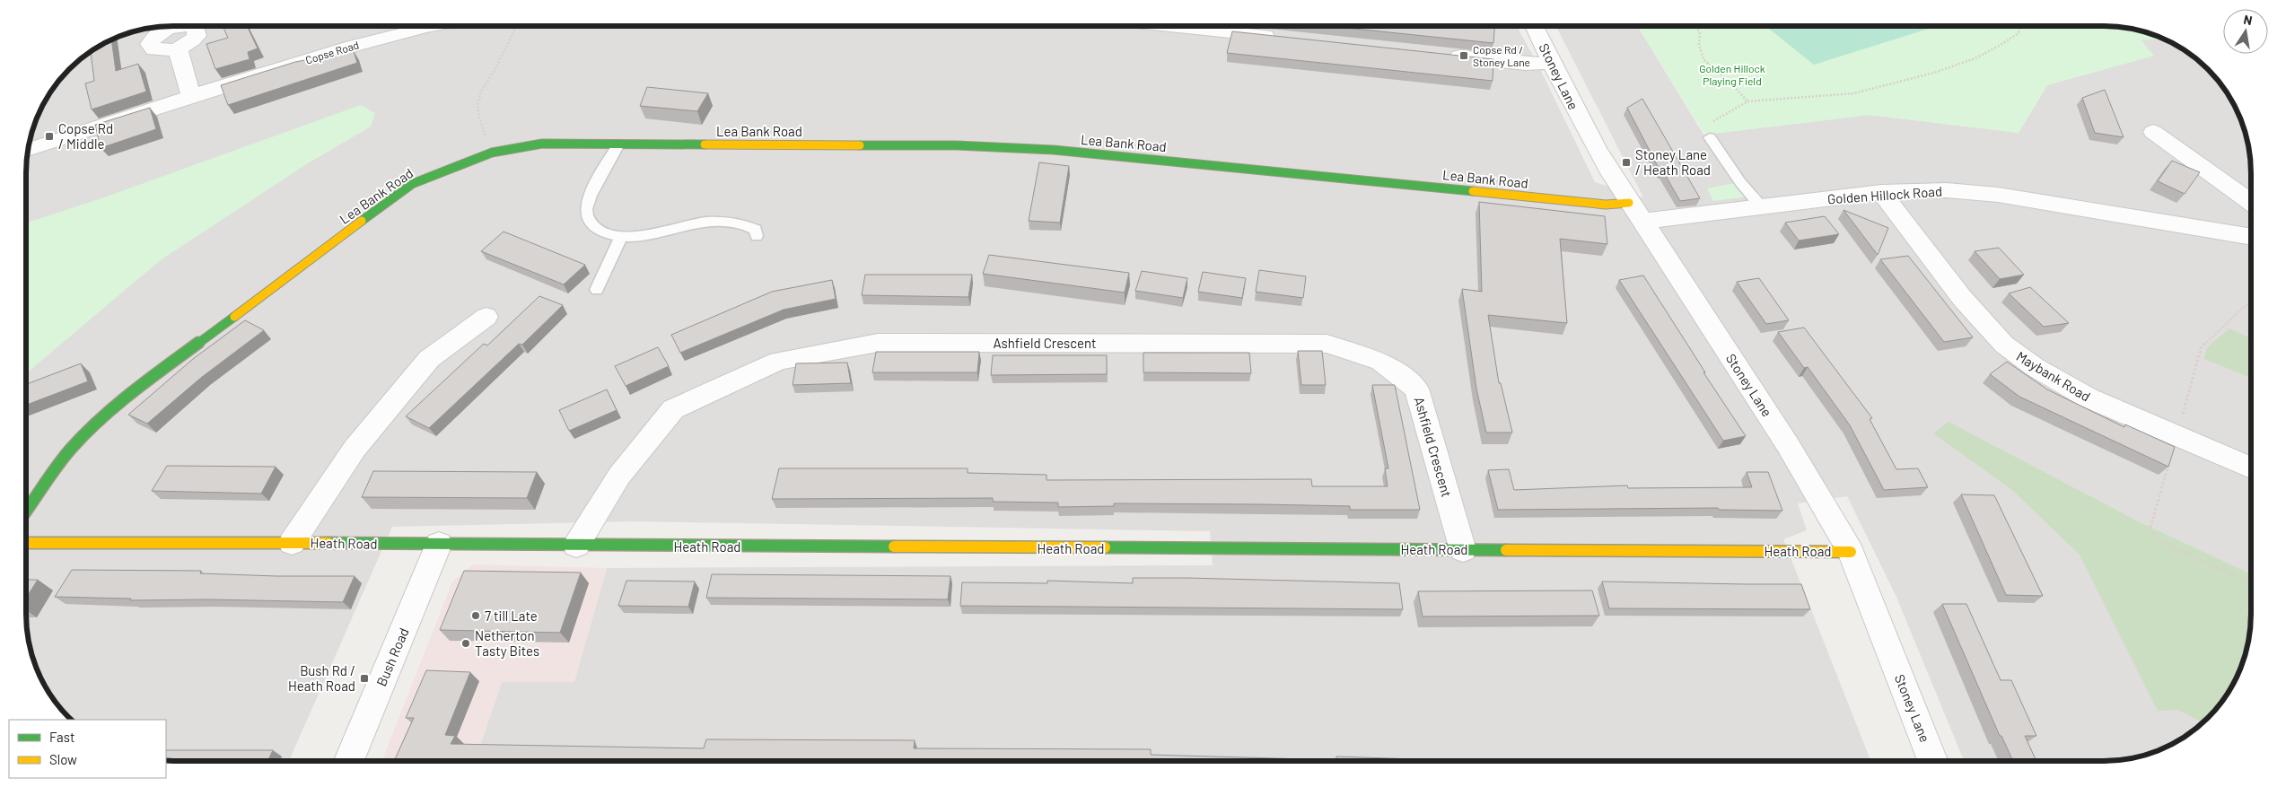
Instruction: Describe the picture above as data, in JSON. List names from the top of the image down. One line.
{"streets":{"street":["Copse Road","Stoney Lane","Lea Bank Road","Golden Hillock Road","Ashfield Crescent","Maybank Road","Heath Road","Bush Road"]},"crossings":[["Stoney Lane","Lea Bank Road"],["Stoney Lane","Golden Hillock Road"],["Stoney Lane","Heath Road"],["Golden Hillock Road","Maybank Road"],["Ashfield Crescent","Heath Road"],["Heath Road","Bush Road"]],"parks":["Golden Hillock Playing Field"],"places":{"transit":["Copse Rd / Stoney Lane","Copse Rd / Middle","Stoney Lane / Heath Road","Bush Rd / Heath Road"],"other":["7 till Late","Netherton Tasty Bites"]},"legend":["Fast","Slow"],"north":"top"}
